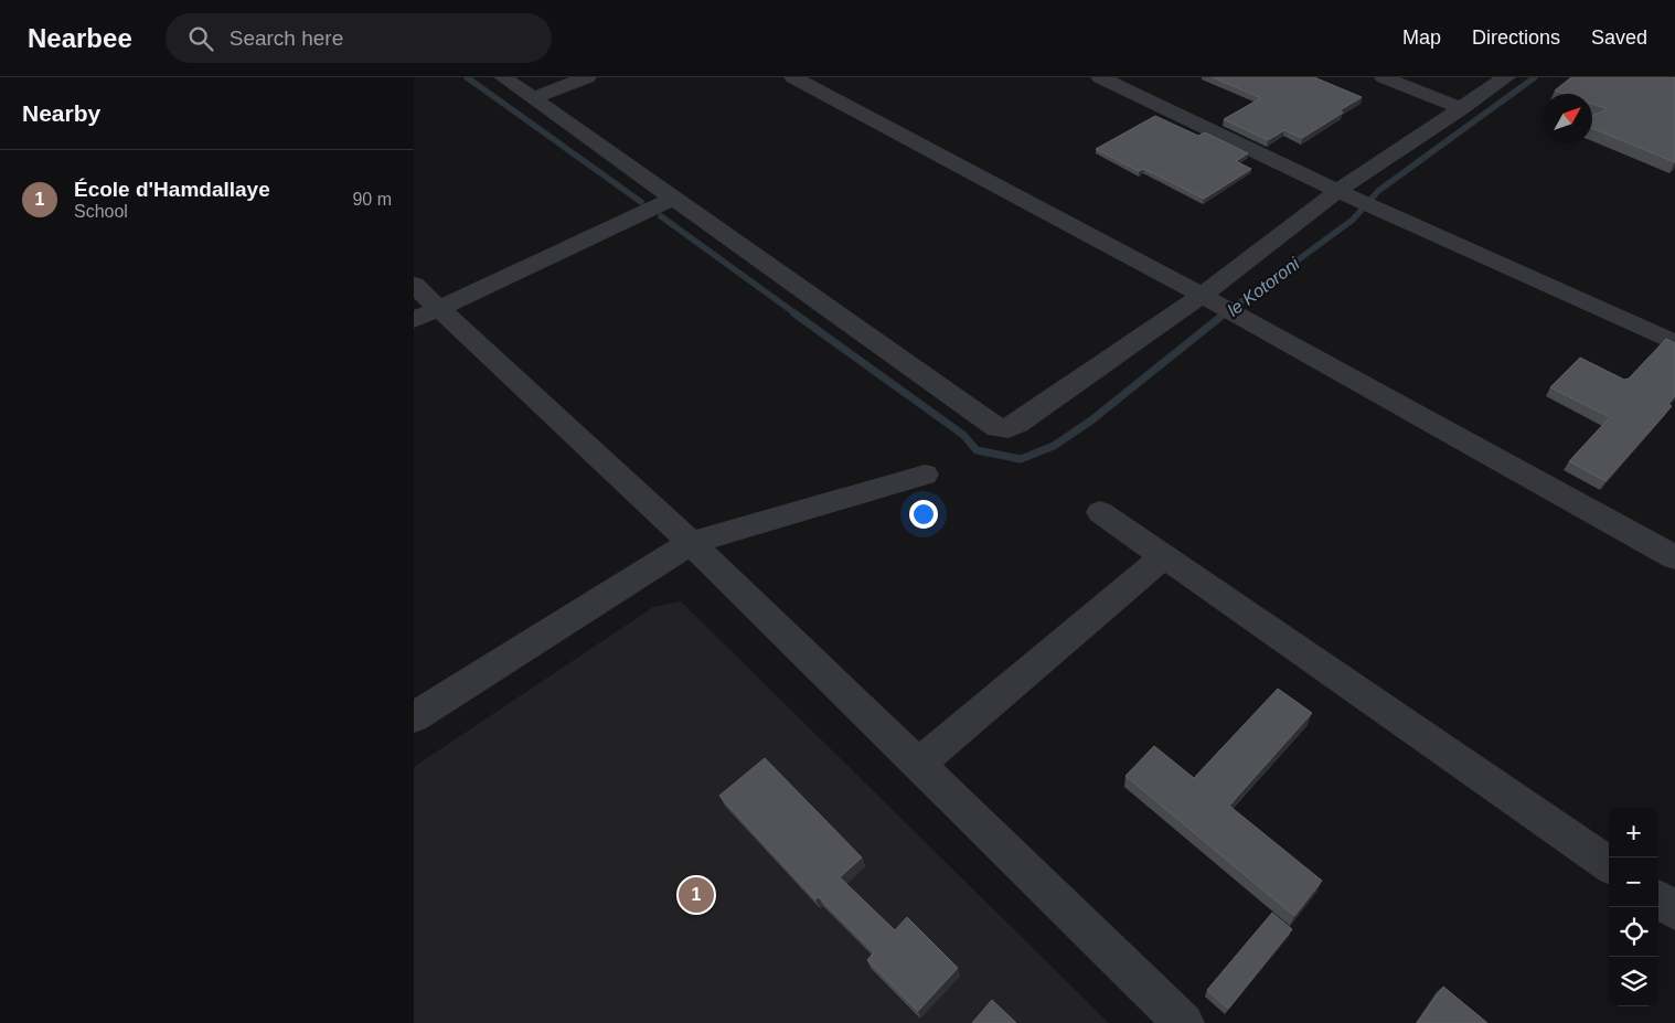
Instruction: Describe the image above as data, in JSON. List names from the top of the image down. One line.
{"water":["le Kotoroni"],"north":"top right","page":{"header":"Nearbee","search":"Search here","nav":["Map","Directions","Saved"],"heading":"Nearby","list":[{"mark":"1","name":"École d'Hamdallaye","note":"School","value":"90 m"}],"map_buttons":["+","−"],"pins":"1"}}
